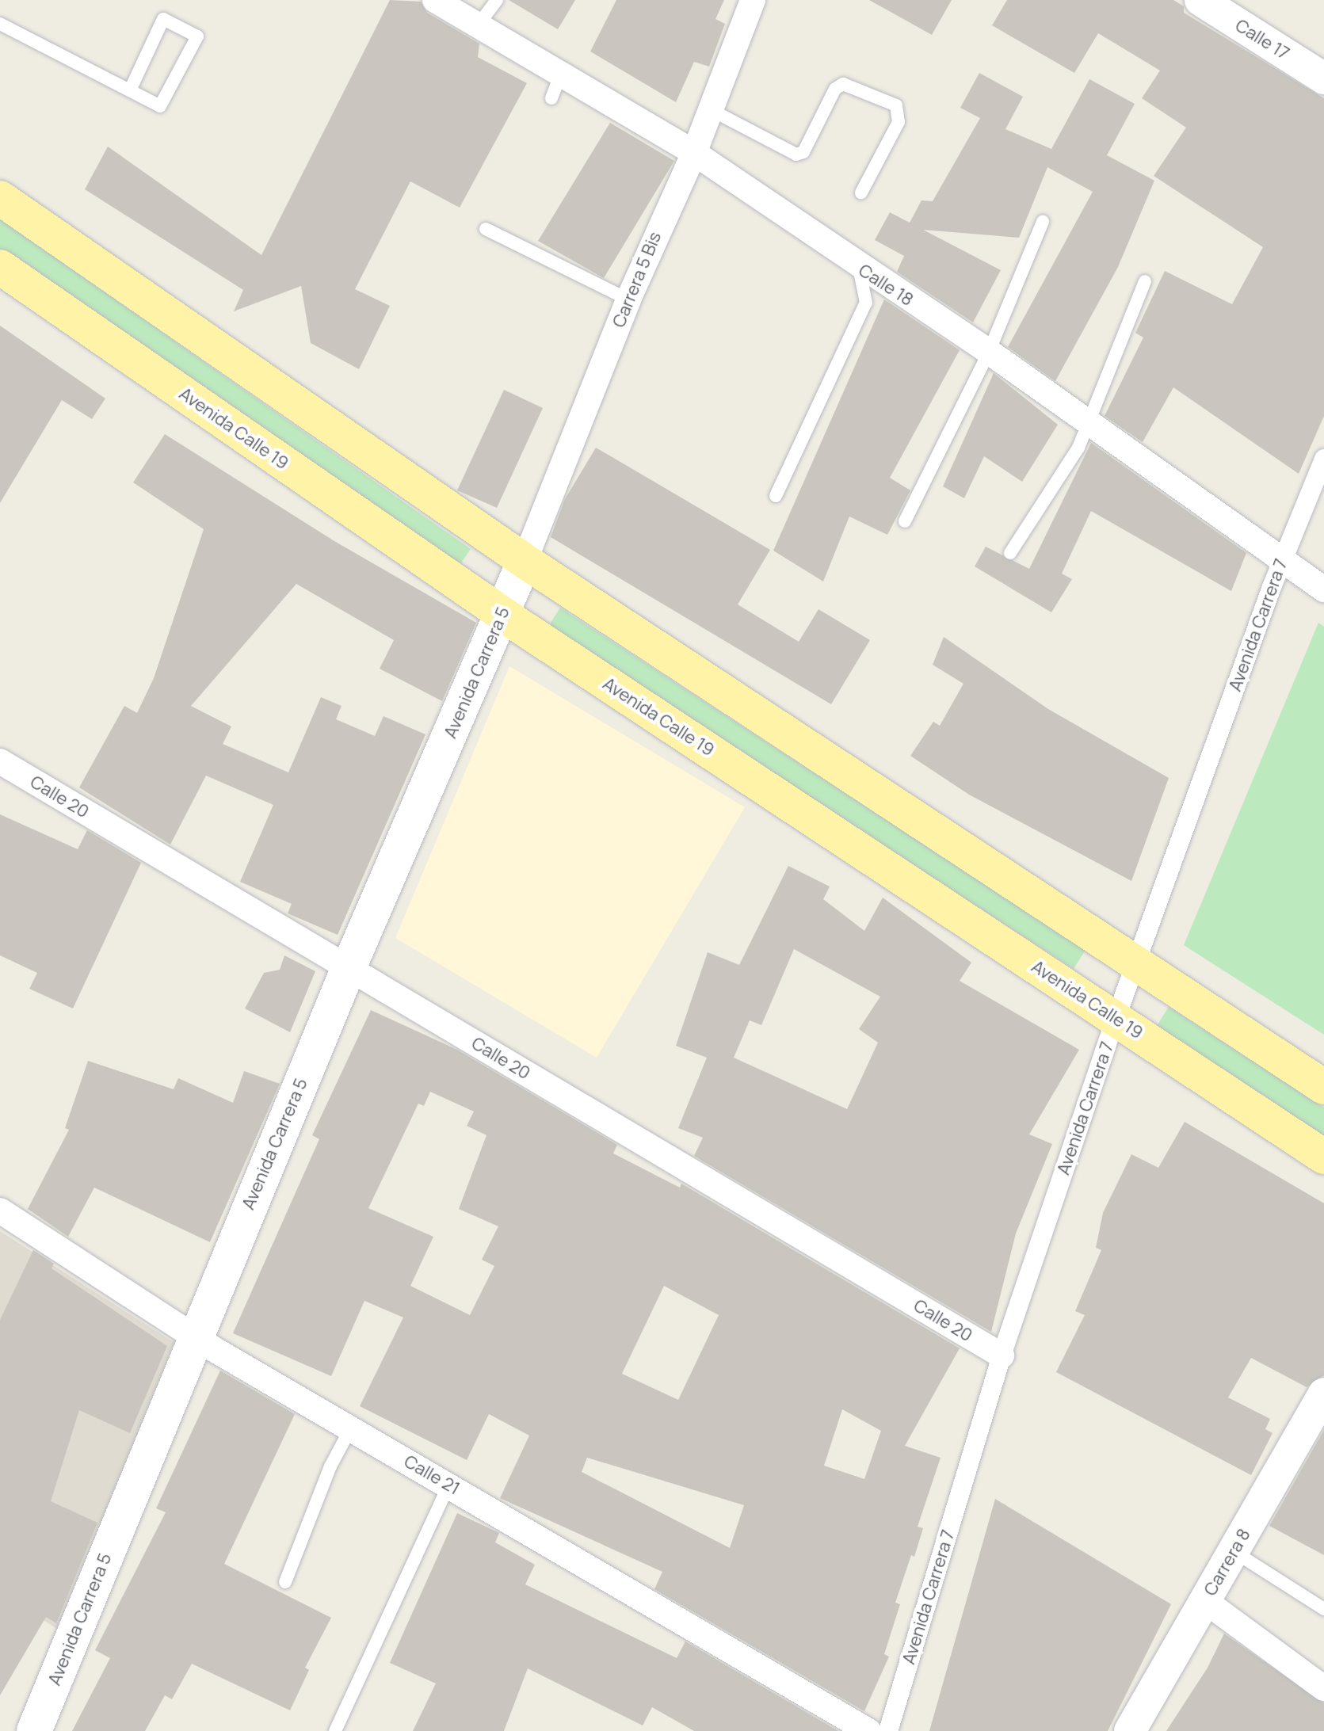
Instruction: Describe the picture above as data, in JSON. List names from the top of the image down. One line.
{"streets":{"main road":["Avenida Calle 19","Avenida Carrera 5"],"street":["Calle 17","Carrera 5 Bis","Calle 18","Avenida Carrera 7","Calle 20","Calle 21","Carrera 8"]},"crossings":[["Carrera 5 Bis","Calle 18"],["Carrera 5 Bis","Avenida Carrera 5"],["Calle 18","Avenida Carrera 7"],["Avenida Calle 19","Avenida Carrera 7"],["Avenida Calle 19","Avenida Carrera 5"],["Avenida Carrera 7","Calle 20"],["Avenida Carrera 5","Calle 20"],["Avenida Carrera 5","Calle 21"]]}
